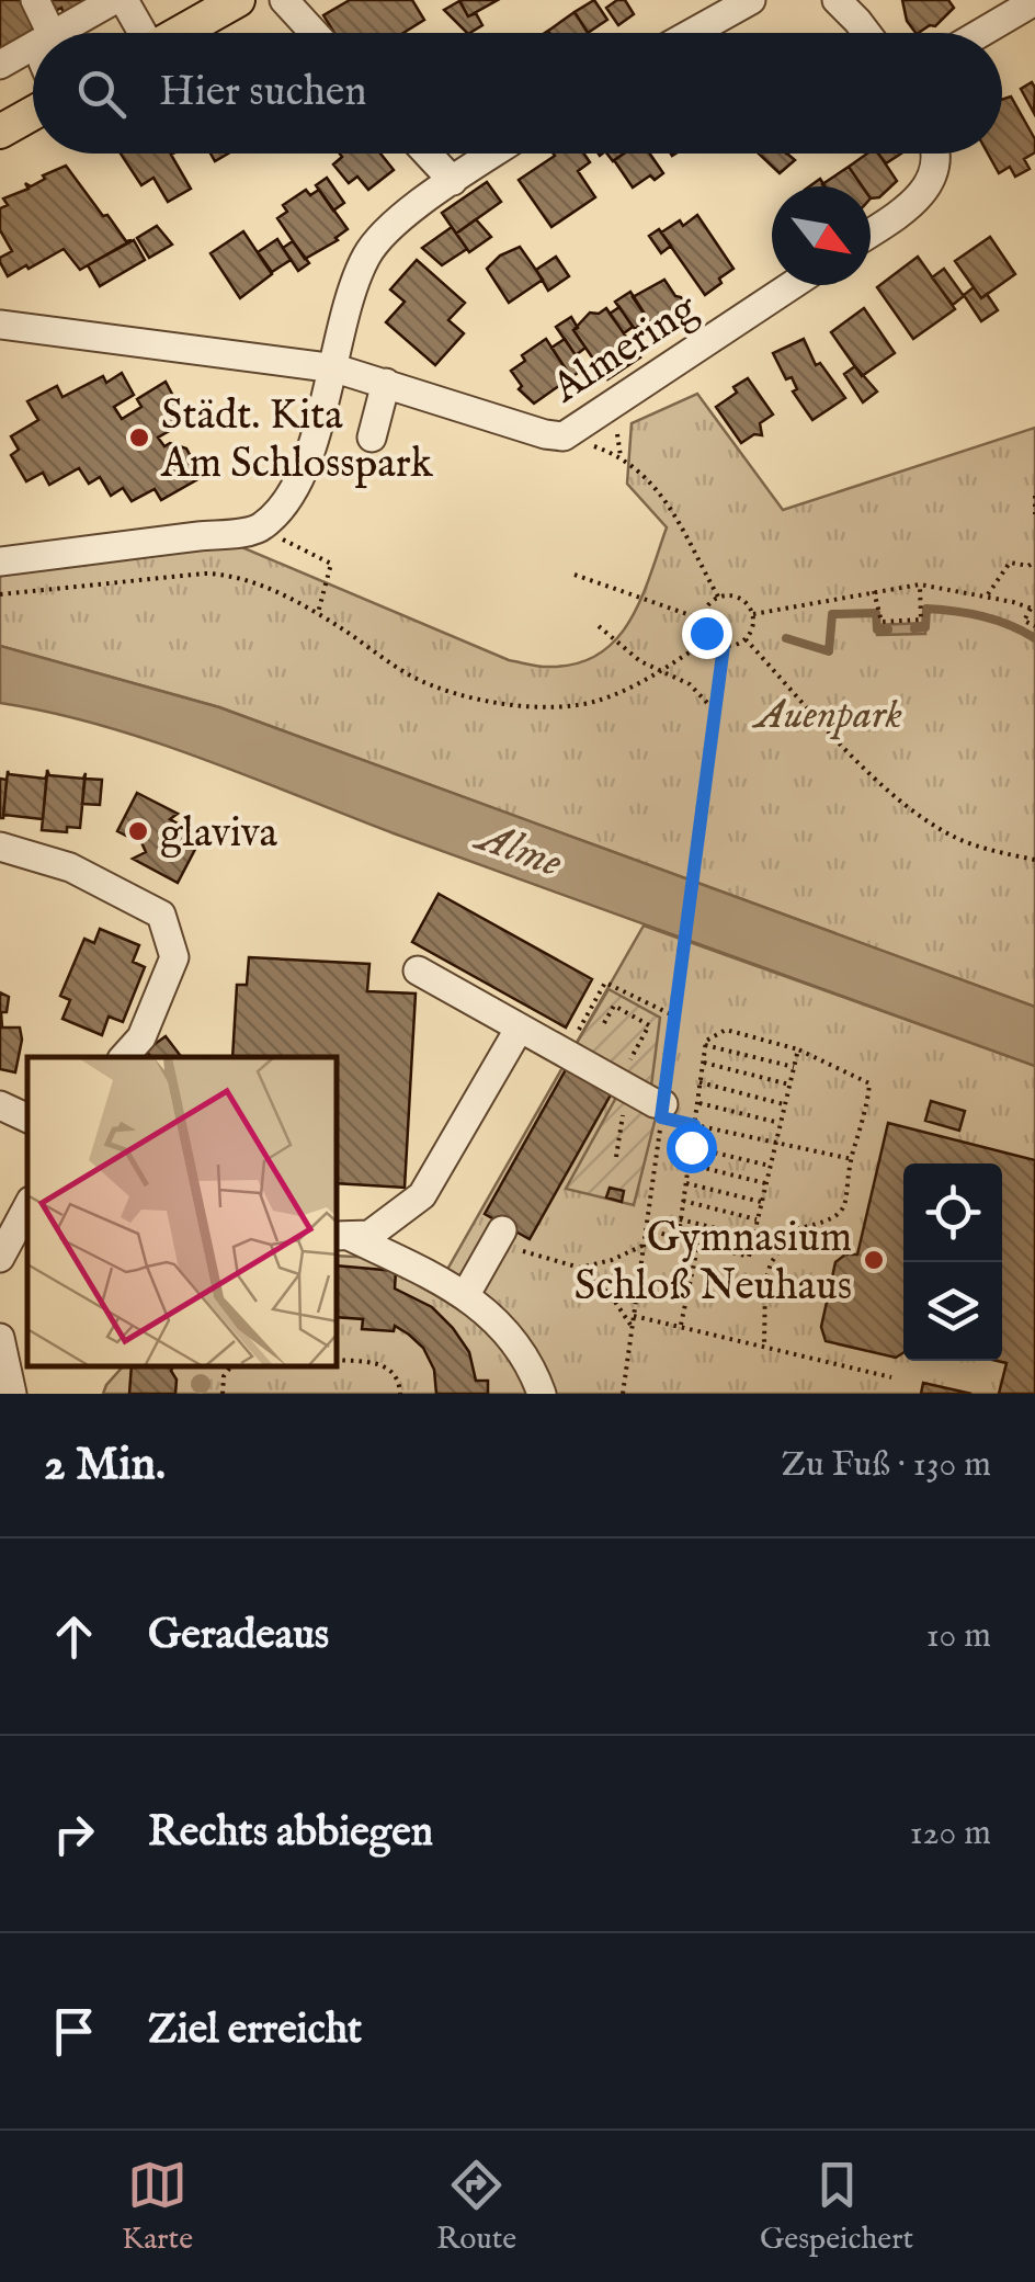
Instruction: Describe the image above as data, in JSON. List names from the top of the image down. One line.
{"streets":{"street":["Almering"]},"water":["Alme"],"parks":["Auenpark"],"places":["Städt. Kita Am Schlosspark","glaviva","Gymnasium Schloß Neuhaus"],"north":"bottom right","page":{"search":"Hier suchen","heading":["2 Min.","Zu Fuß · 130 m"],"list":[["Geradeaus","10 m"],["Rechts abbiegen","120 m"],"Ziel erreicht"],"nav":["Karte","Route","Gespeichert"]}}
